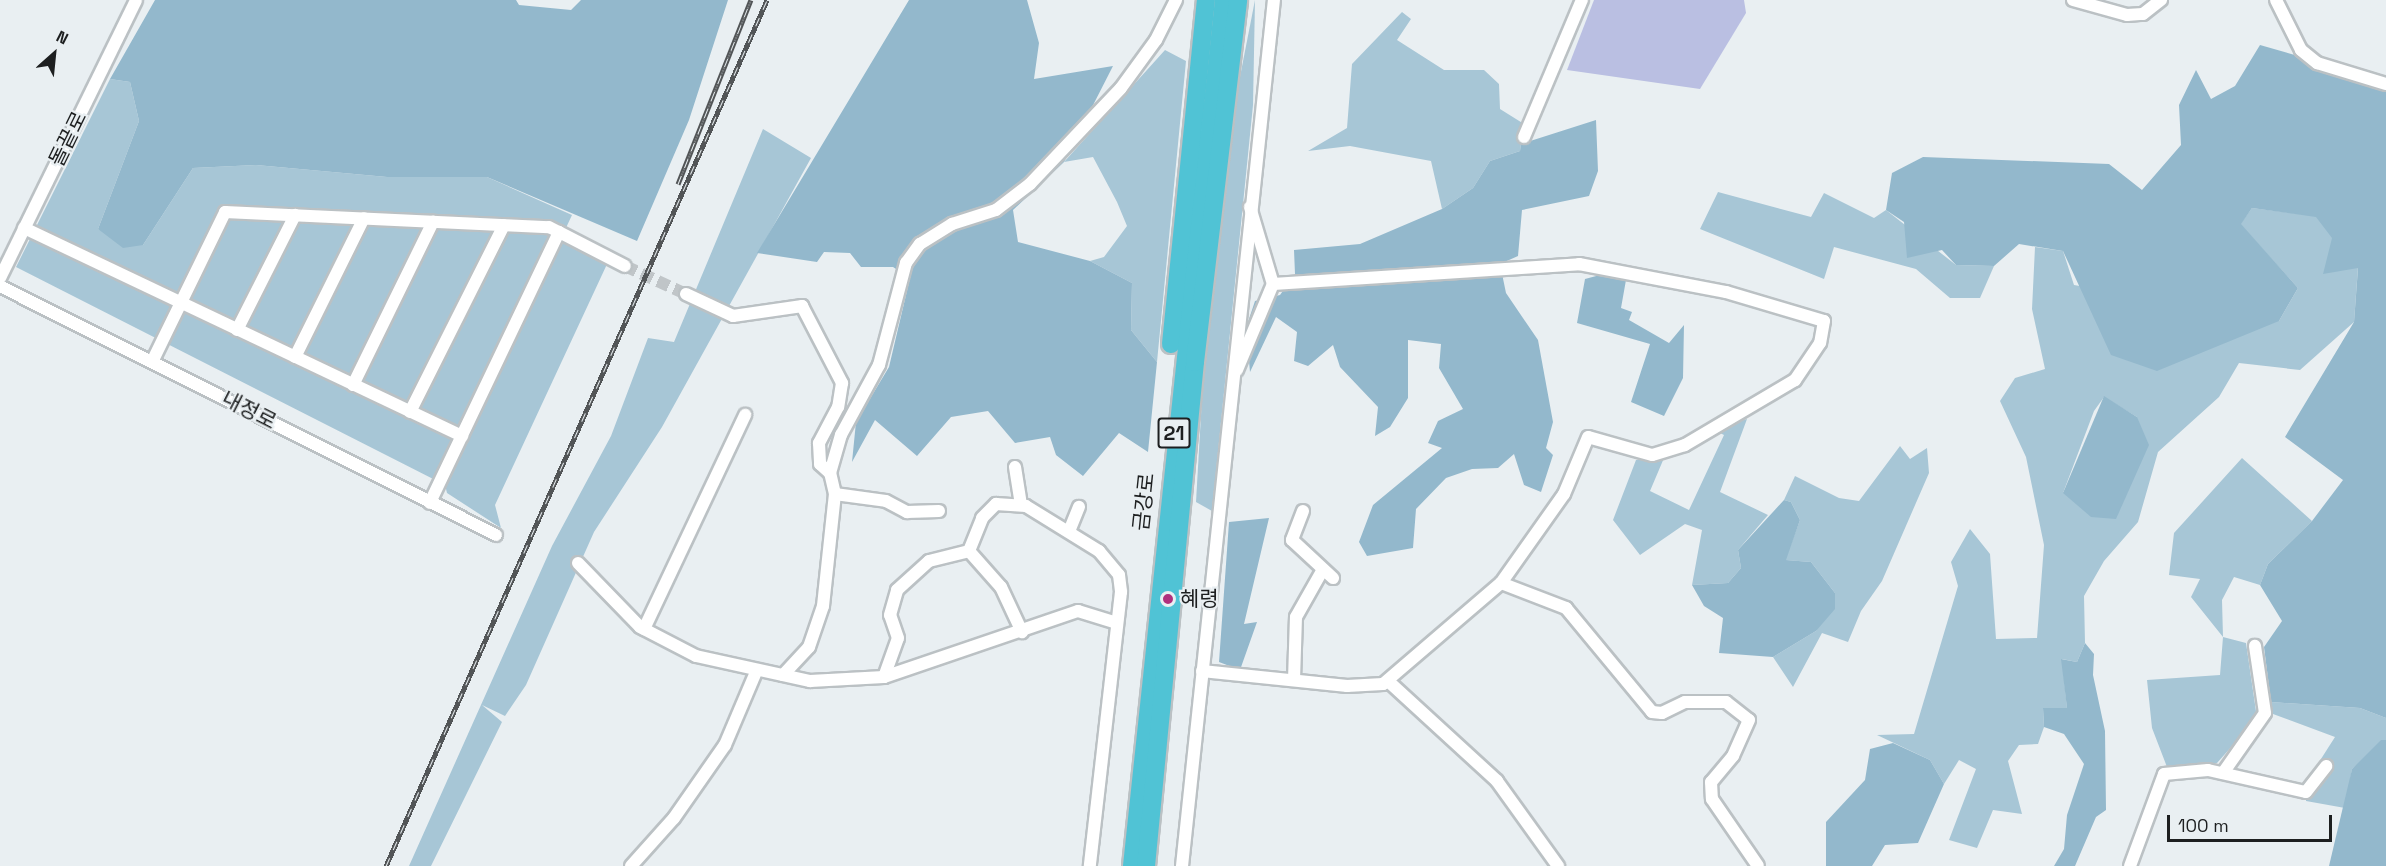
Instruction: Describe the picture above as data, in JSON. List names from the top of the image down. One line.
{"streets":{"highway":["21","금강로"],"street":["돌끝로","내정로"]},"places":["혜령"],"scale_bar":"100 m","north":"top right"}
